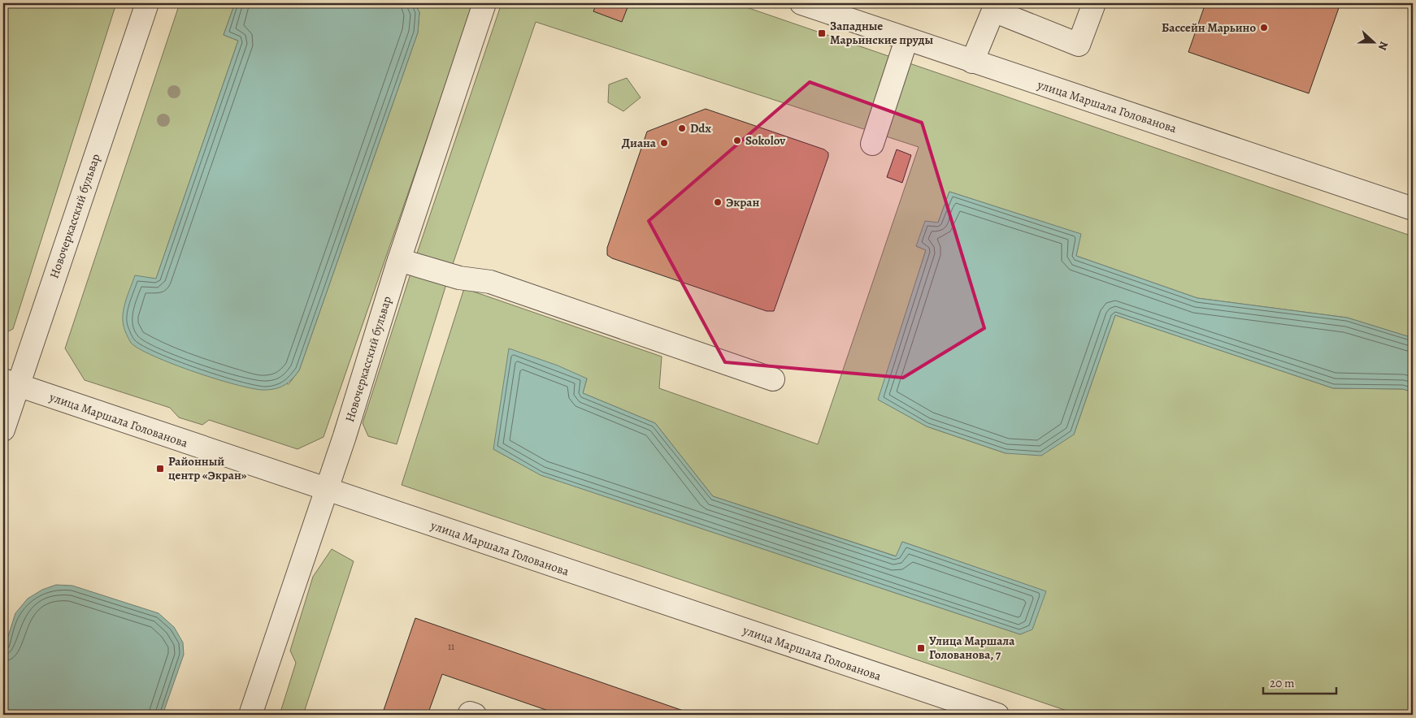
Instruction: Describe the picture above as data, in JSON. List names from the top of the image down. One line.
{"streets":{"street":["улица Маршала Голованова","Новочеркасский бульвар"]},"crossings":[["улица Маршала Голованова","Новочеркасский бульвар"]],"places":{"other":["Бассейн Марьино","Ddx","Sokolov","Диана","Экран"],"transit":["Западные Марьинские пруды","Районный центр «Экран»","Улица Маршала Голованова, 7"]},"house_numbers":["11"],"scale_bar":"20 m","north":"right"}
